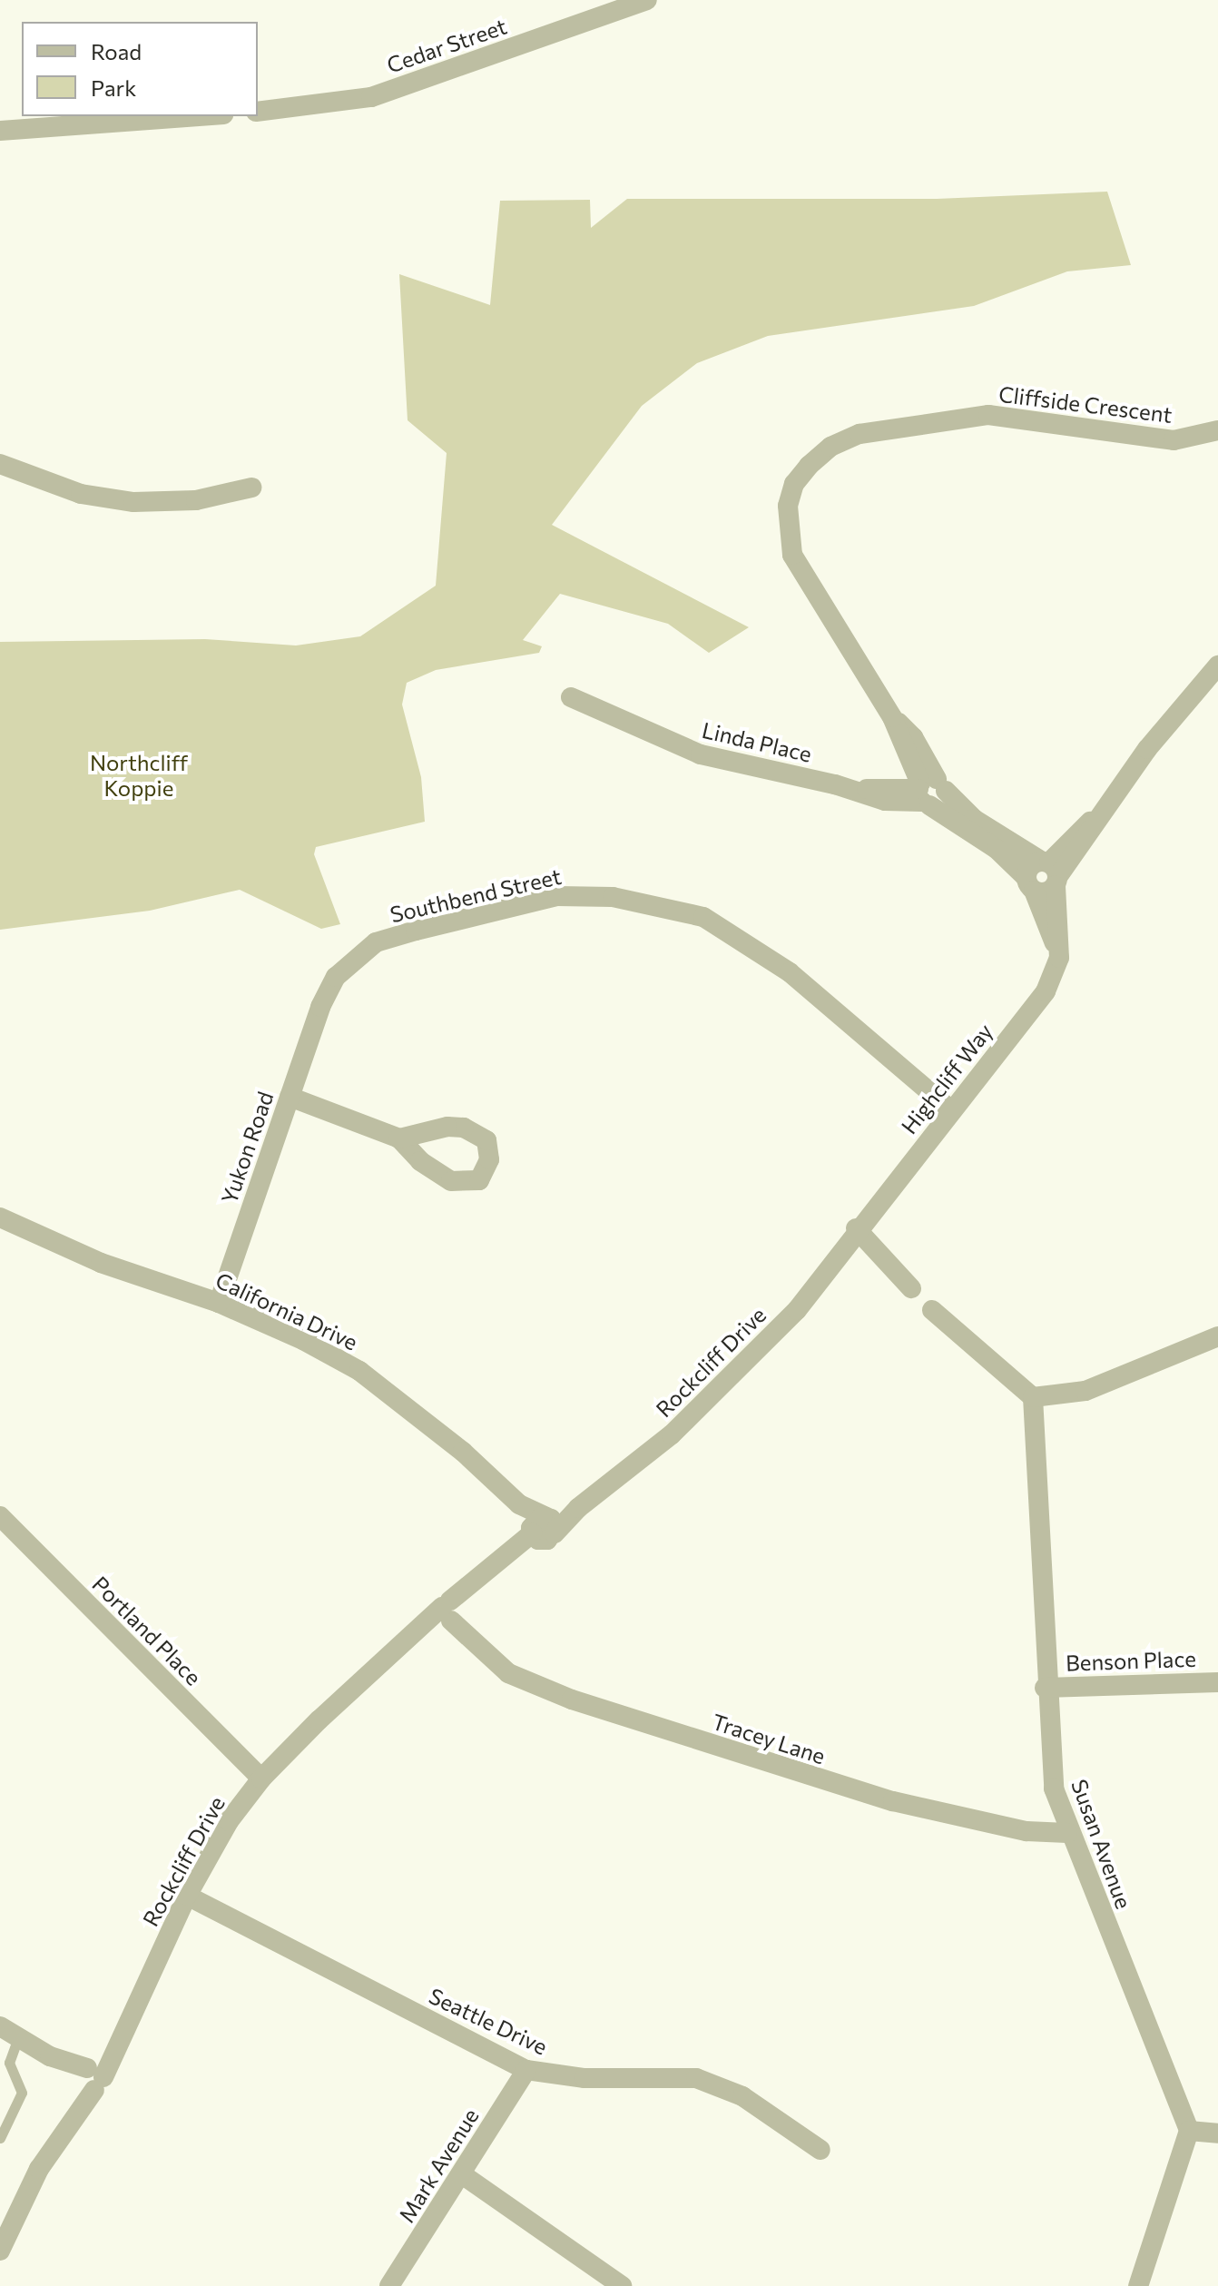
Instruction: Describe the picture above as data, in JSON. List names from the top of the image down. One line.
{"streets":{"street":["Cedar Street","Cliffside Crescent","Linda Place","Southbend Street","Highcliff Way","Yukon Road","California Drive","Rockcliff Drive","Portland Place","Benson Place","Tracey Lane","Susan Avenue","Seattle Drive","Mark Avenue"]},"crossings":[["Cliffside Crescent","Linda Place"],["Cliffside Crescent","Highcliff Way"],["Southbend Street","Highcliff Way"],["Southbend Street","Yukon Road"],["Highcliff Way","Rockcliff Drive"],["Yukon Road","California Drive"],["California Drive","Rockcliff Drive"],["Rockcliff Drive","Portland Place"],["Rockcliff Drive","Tracey Lane"],["Rockcliff Drive","Seattle Drive"],["Benson Place","Susan Avenue"],["Tracey Lane","Susan Avenue"],["Seattle Drive","Mark Avenue"]],"parks":["Northcliff Koppie"],"legend":["Road","Park"]}
